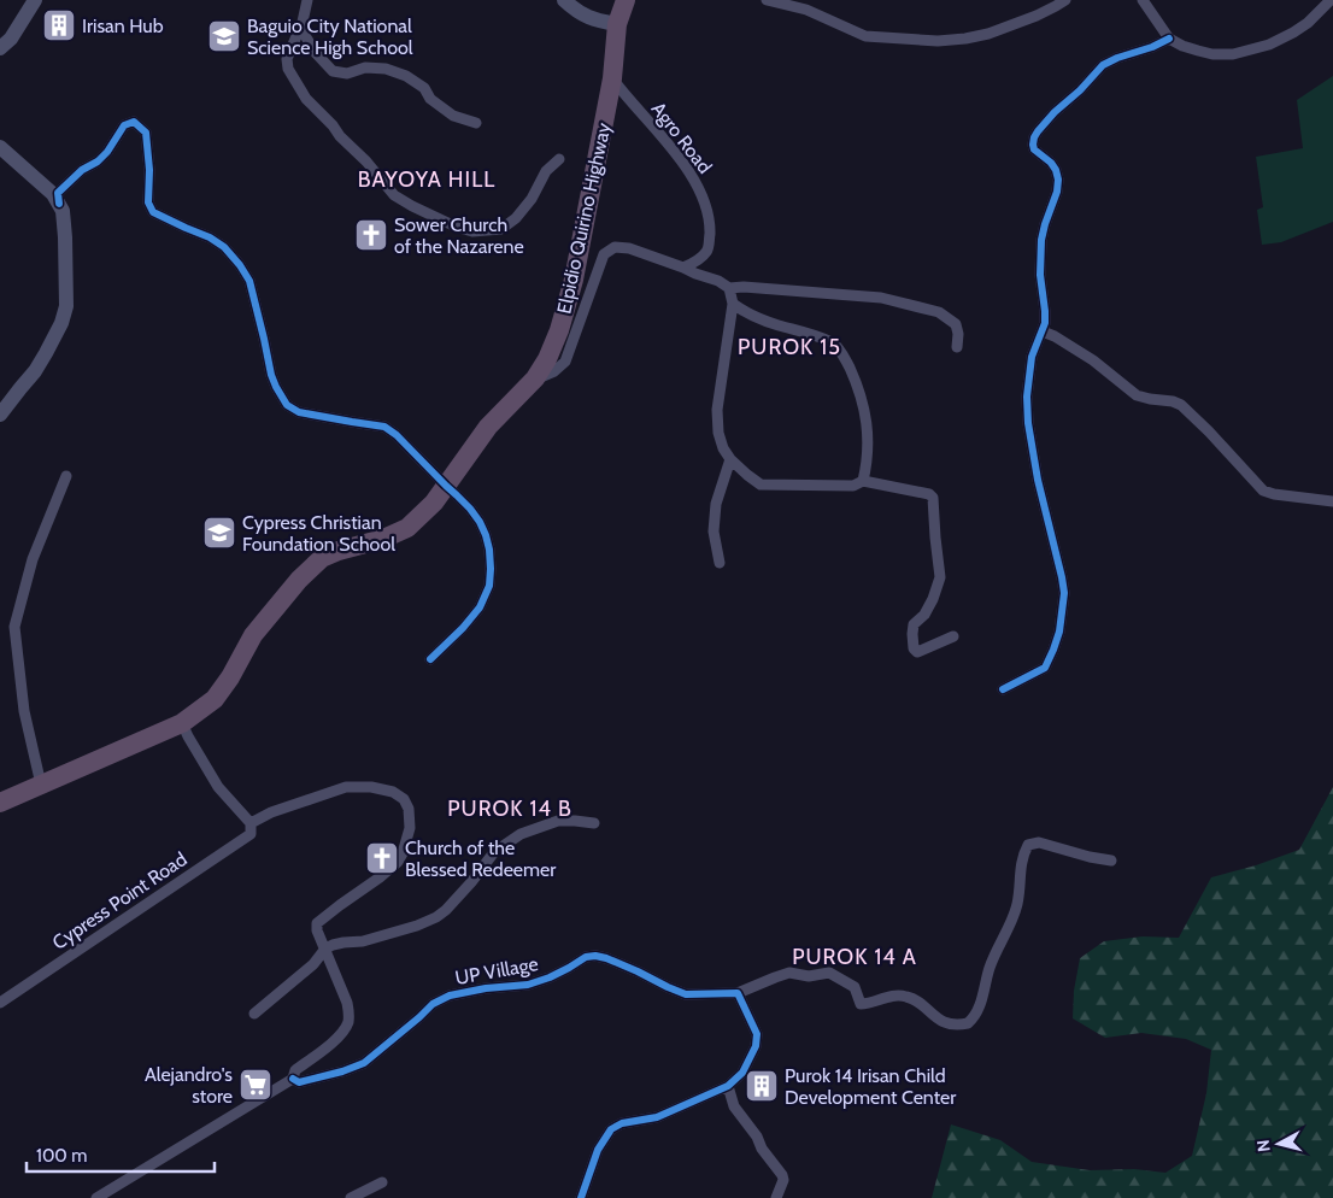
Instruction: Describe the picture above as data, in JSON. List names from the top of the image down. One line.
{"streets":{"highway":["Elpidio Quirino Highway"],"street":["Agro Road","Cypress Point Road","UP Village"]},"crossings":[["Agro Road","Elpidio Quirino Highway"]],"districts":["BAYOYA HILL","PUROK 15","PUROK 14 B","PUROK 14 A"],"places":{"building":["Irisan Hub","Purok 14 Irisan Child Development Center"],"school or university":["Baguio City National Science High School","Cypress Christian Foundation School"],"church":["Sower Church of the Nazarene","Church of the Blessed Redeemer"],"supermarket":["Alejandro's store"]},"scale_bar":"100 m","north":"left"}
